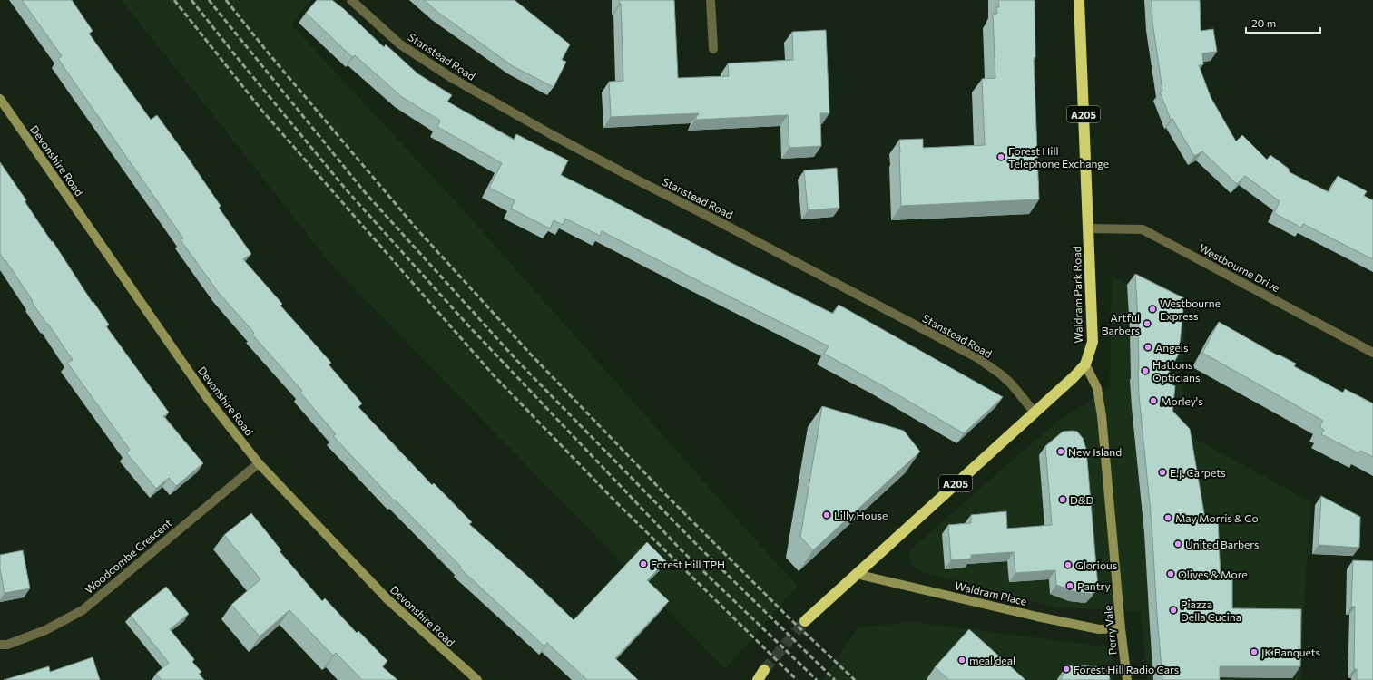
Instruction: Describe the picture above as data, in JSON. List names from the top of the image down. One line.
{"streets":{"highway":["A205","Waldram Park Road"],"street":["Stanstead Road","Devonshire Road","Westbourne Drive","Woodcombe Crescent","Waldram Place","Perry Vale"]},"crossings":[["Stanstead Road","Waldram Park Road"],["A205","Waldram Park Road"],["A205","Waldram Place"],["Devonshire Road","Woodcombe Crescent"],["Westbourne Drive","Waldram Park Road"],["Waldram Park Road","Waldram Place"],["Waldram Park Road","Perry Vale"],["Waldram Place","Perry Vale"]],"places":["Forest Hill Telephone Exchange","Westbourne Express","Artful Barbers","Angels","Hattons Opticians","Morley's","New Island","E.J. Carpets","D&D","Lilly House","May Morris & Co","United Barbers","Forest Hill TPH","Glorious","Olives & More","Pantry","Piazza Della Cucina","JK Banquets","meal deal","Forest Hill Radio Cars"],"scale_bar":"20 m"}
